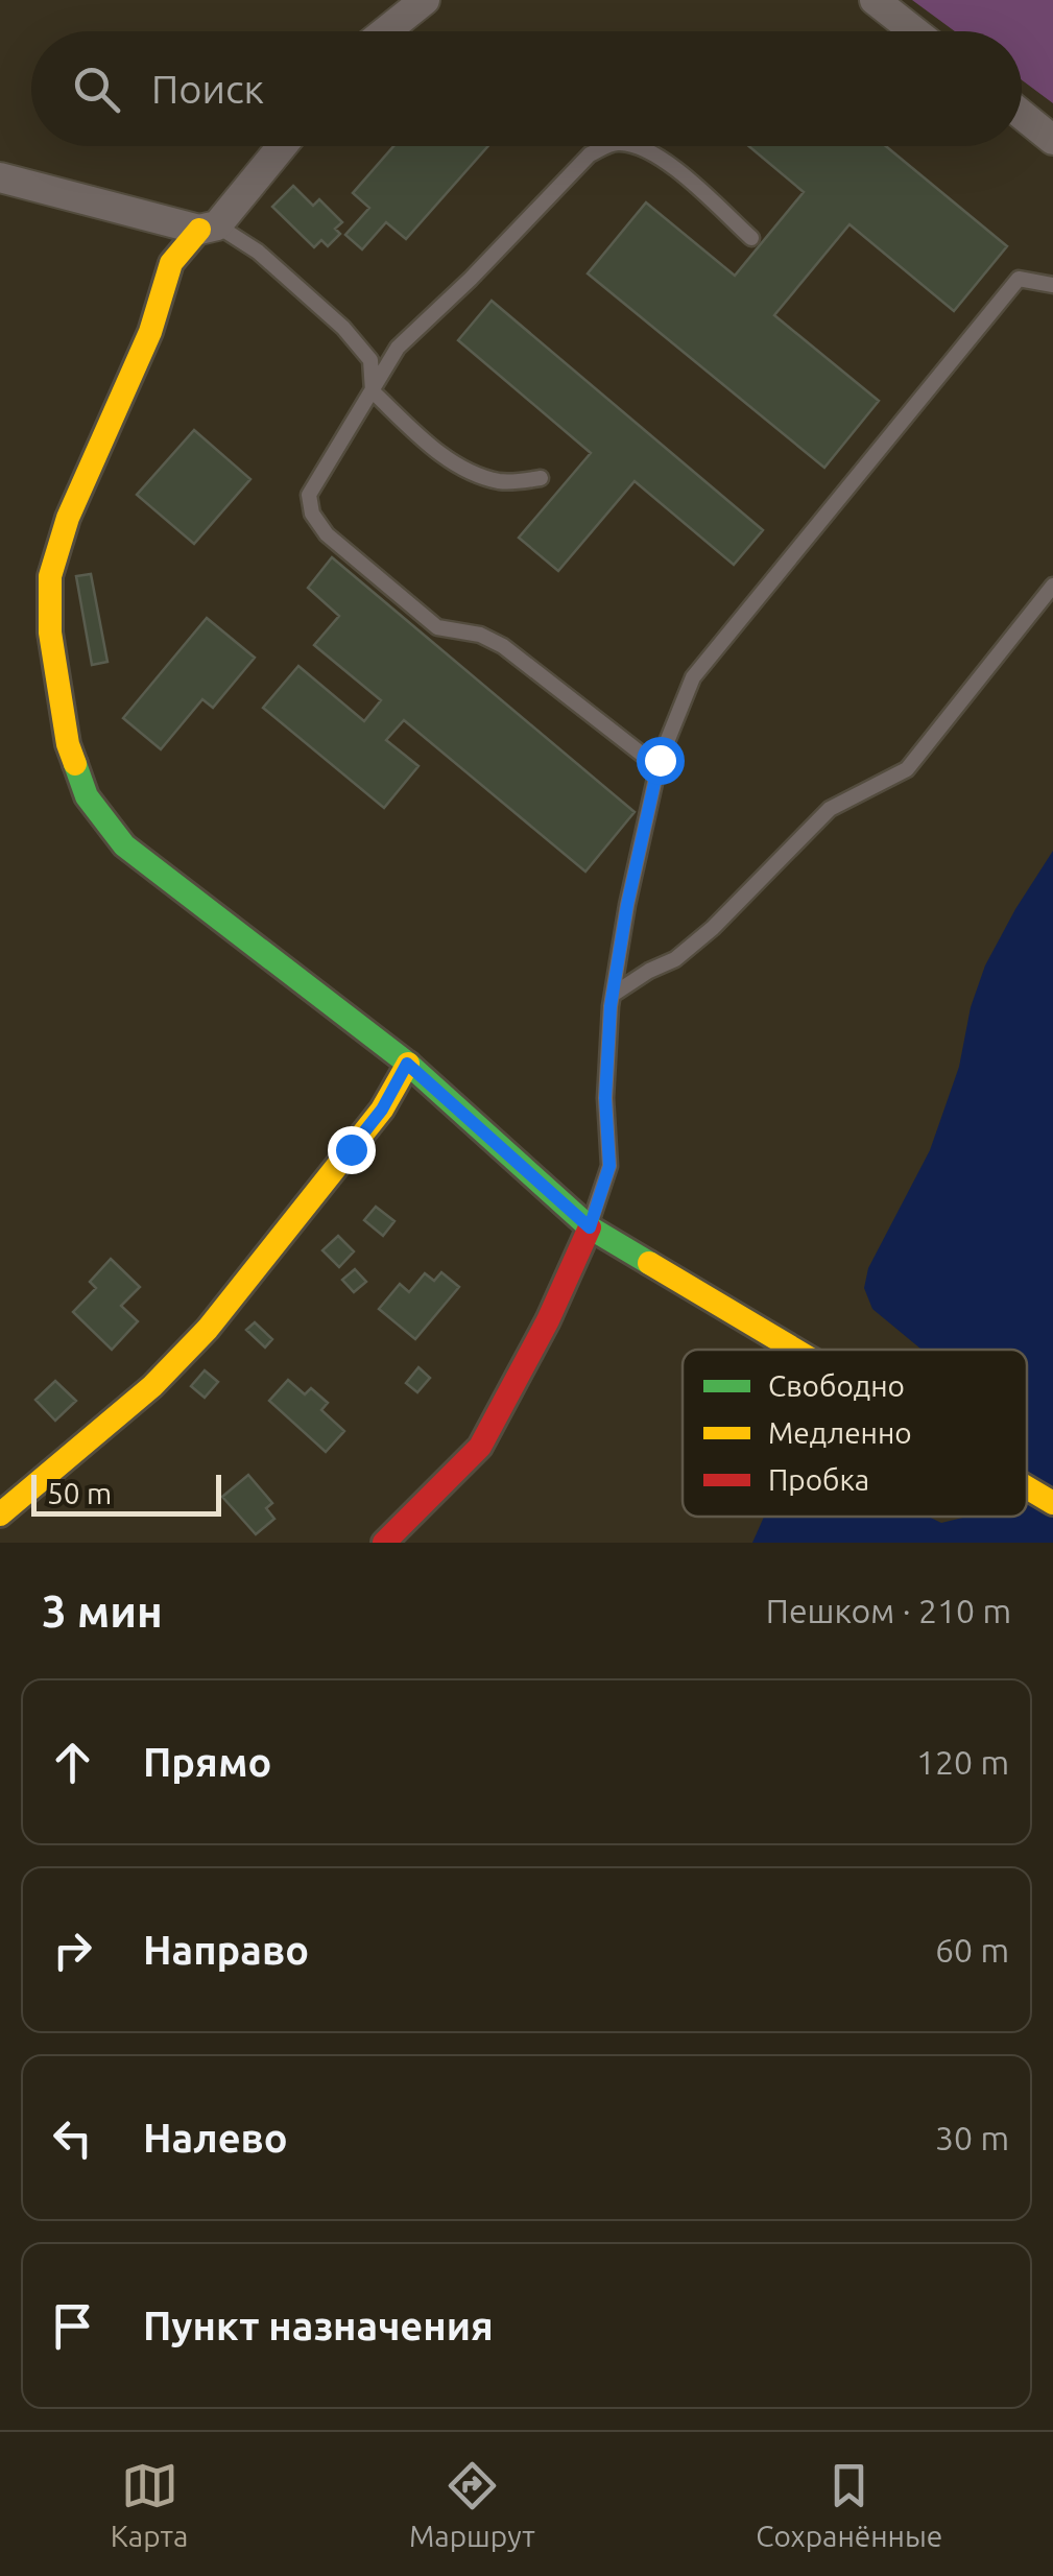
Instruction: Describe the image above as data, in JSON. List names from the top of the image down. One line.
{"legend":["Свободно","Медленно","Пробка"],"scale_bar":"50 m","page":{"search":"Поиск","scale":"50 m","heading":["3 мин","Пешком · 210 m"],"list":[["Прямо","120 m"],["Направо","60 m"],["Налево","30 m"],"Пункт назначения"],"nav":["Карта","Маршрут","Сохранённые"]}}
